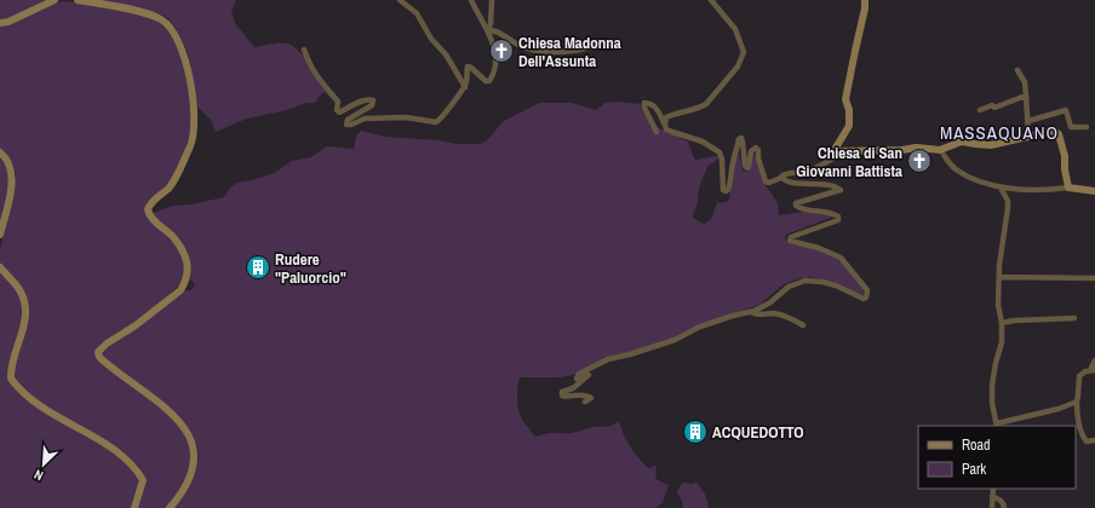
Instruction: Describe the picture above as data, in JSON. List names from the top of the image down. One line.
{"districts":["MASSAQUANO"],"places":{"church":["Chiesa Madonna Dell'Assunta","Chiesa di San Giovanni Battista"],"building":["Rudere \"Paluorcio\"","ACQUEDOTTO"]},"legend":["Road","Park"],"north":"bottom left"}
